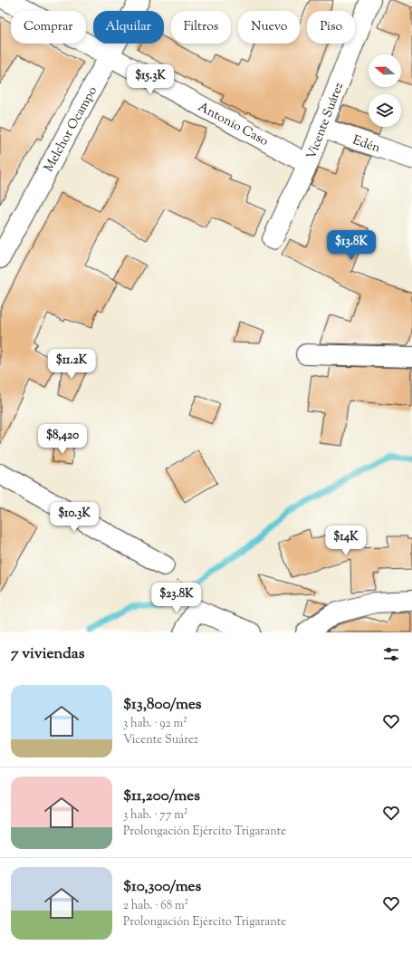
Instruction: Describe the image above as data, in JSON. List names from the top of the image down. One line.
{"streets":{"street":["Vicente Suárez","Antonio Caso","Melchor Ocampo","Edén"]},"crossings":[["Vicente Suárez","Antonio Caso"],["Vicente Suárez","Edén"],["Antonio Caso","Melchor Ocampo"]],"north":"left","page":{"chip":["Comprar","Alquilar","Filtros","Nuevo","Piso"],"price":["$15.3K","$13.8K","$11.2K","$8,420","$10.3K","$14K","$23.8K"],"heading":"7 viviendas","list":[{"name":"$13,800/mes","note":"3 hab. · 92 m² · Vicente Suárez"},{"name":"$11,200/mes","note":"3 hab. · 77 m² · Prolongación Ejército Trigarante"},{"name":"$10,300/mes","note":"2 hab. · 68 m² · Prolongación Ejército Trigarante"}]}}
